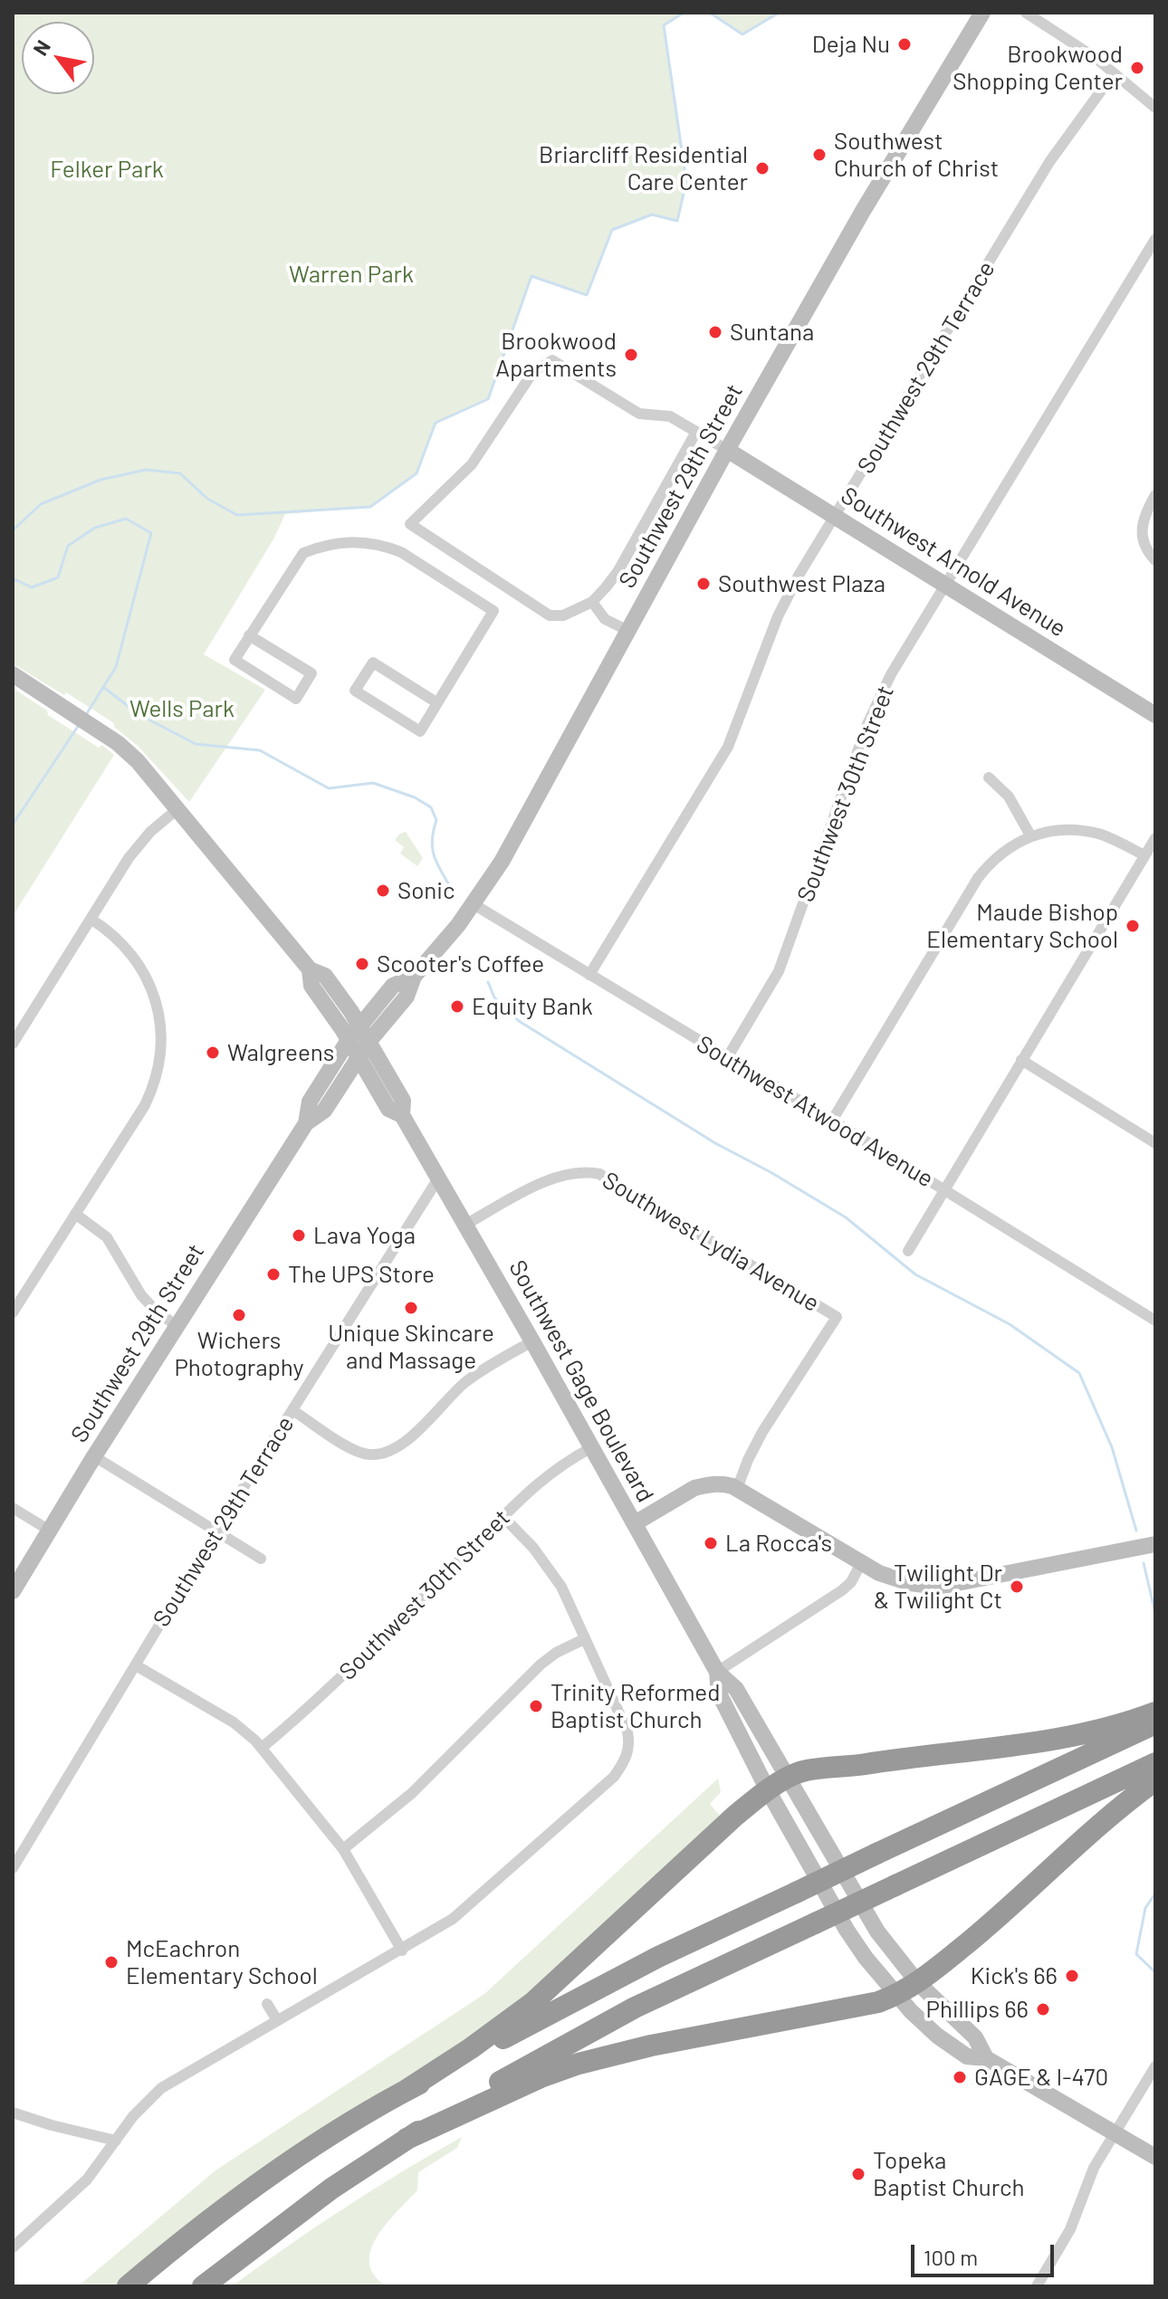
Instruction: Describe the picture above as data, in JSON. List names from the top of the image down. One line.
{"streets":{"main road":["Southwest 29th Street","Southwest Arnold Avenue","Southwest Gage Boulevard"],"street":["Southwest 29th Terrace","Southwest 30th Street","Southwest Atwood Avenue","Southwest Lydia Avenue"]},"crossings":[["Southwest 29th Terrace","Southwest Arnold Avenue"],["Southwest 29th Terrace","Southwest Atwood Avenue"],["Southwest 29th Terrace","Southwest Gage Boulevard"],["Southwest 29th Street","Southwest Arnold Avenue"],["Southwest 29th Street","Southwest Atwood Avenue"],["Southwest 29th Street","Southwest Gage Boulevard"],["Southwest Arnold Avenue","Southwest 30th Street"],["Southwest 30th Street","Southwest Atwood Avenue"],["Southwest 30th Street","Southwest Gage Boulevard"],["Southwest Lydia Avenue","Southwest Gage Boulevard"]],"parks":["Felker Park","Warren Park","Wells Park"],"places":["Deja Nu","Brookwood Shopping Center","Southwest Church of Christ","Briarcliff Residential Care Center","Suntana","Brookwood Apartments","Southwest Plaza","Sonic","Maude Bishop Elementary School","Scooter's Coffee","Equity Bank","Walgreens","Lava Yoga","The UPS Store","Unique Skincare and Massage","Wichers Photography","La Rocca's","Twilight Dr & Twilight Ct","Trinity Reformed Baptist Church","McEachron Elementary School","Kick's 66","Phillips 66","GAGE & I-470","Topeka Baptist Church"],"scale_bar":"100 m","north":"top left"}
